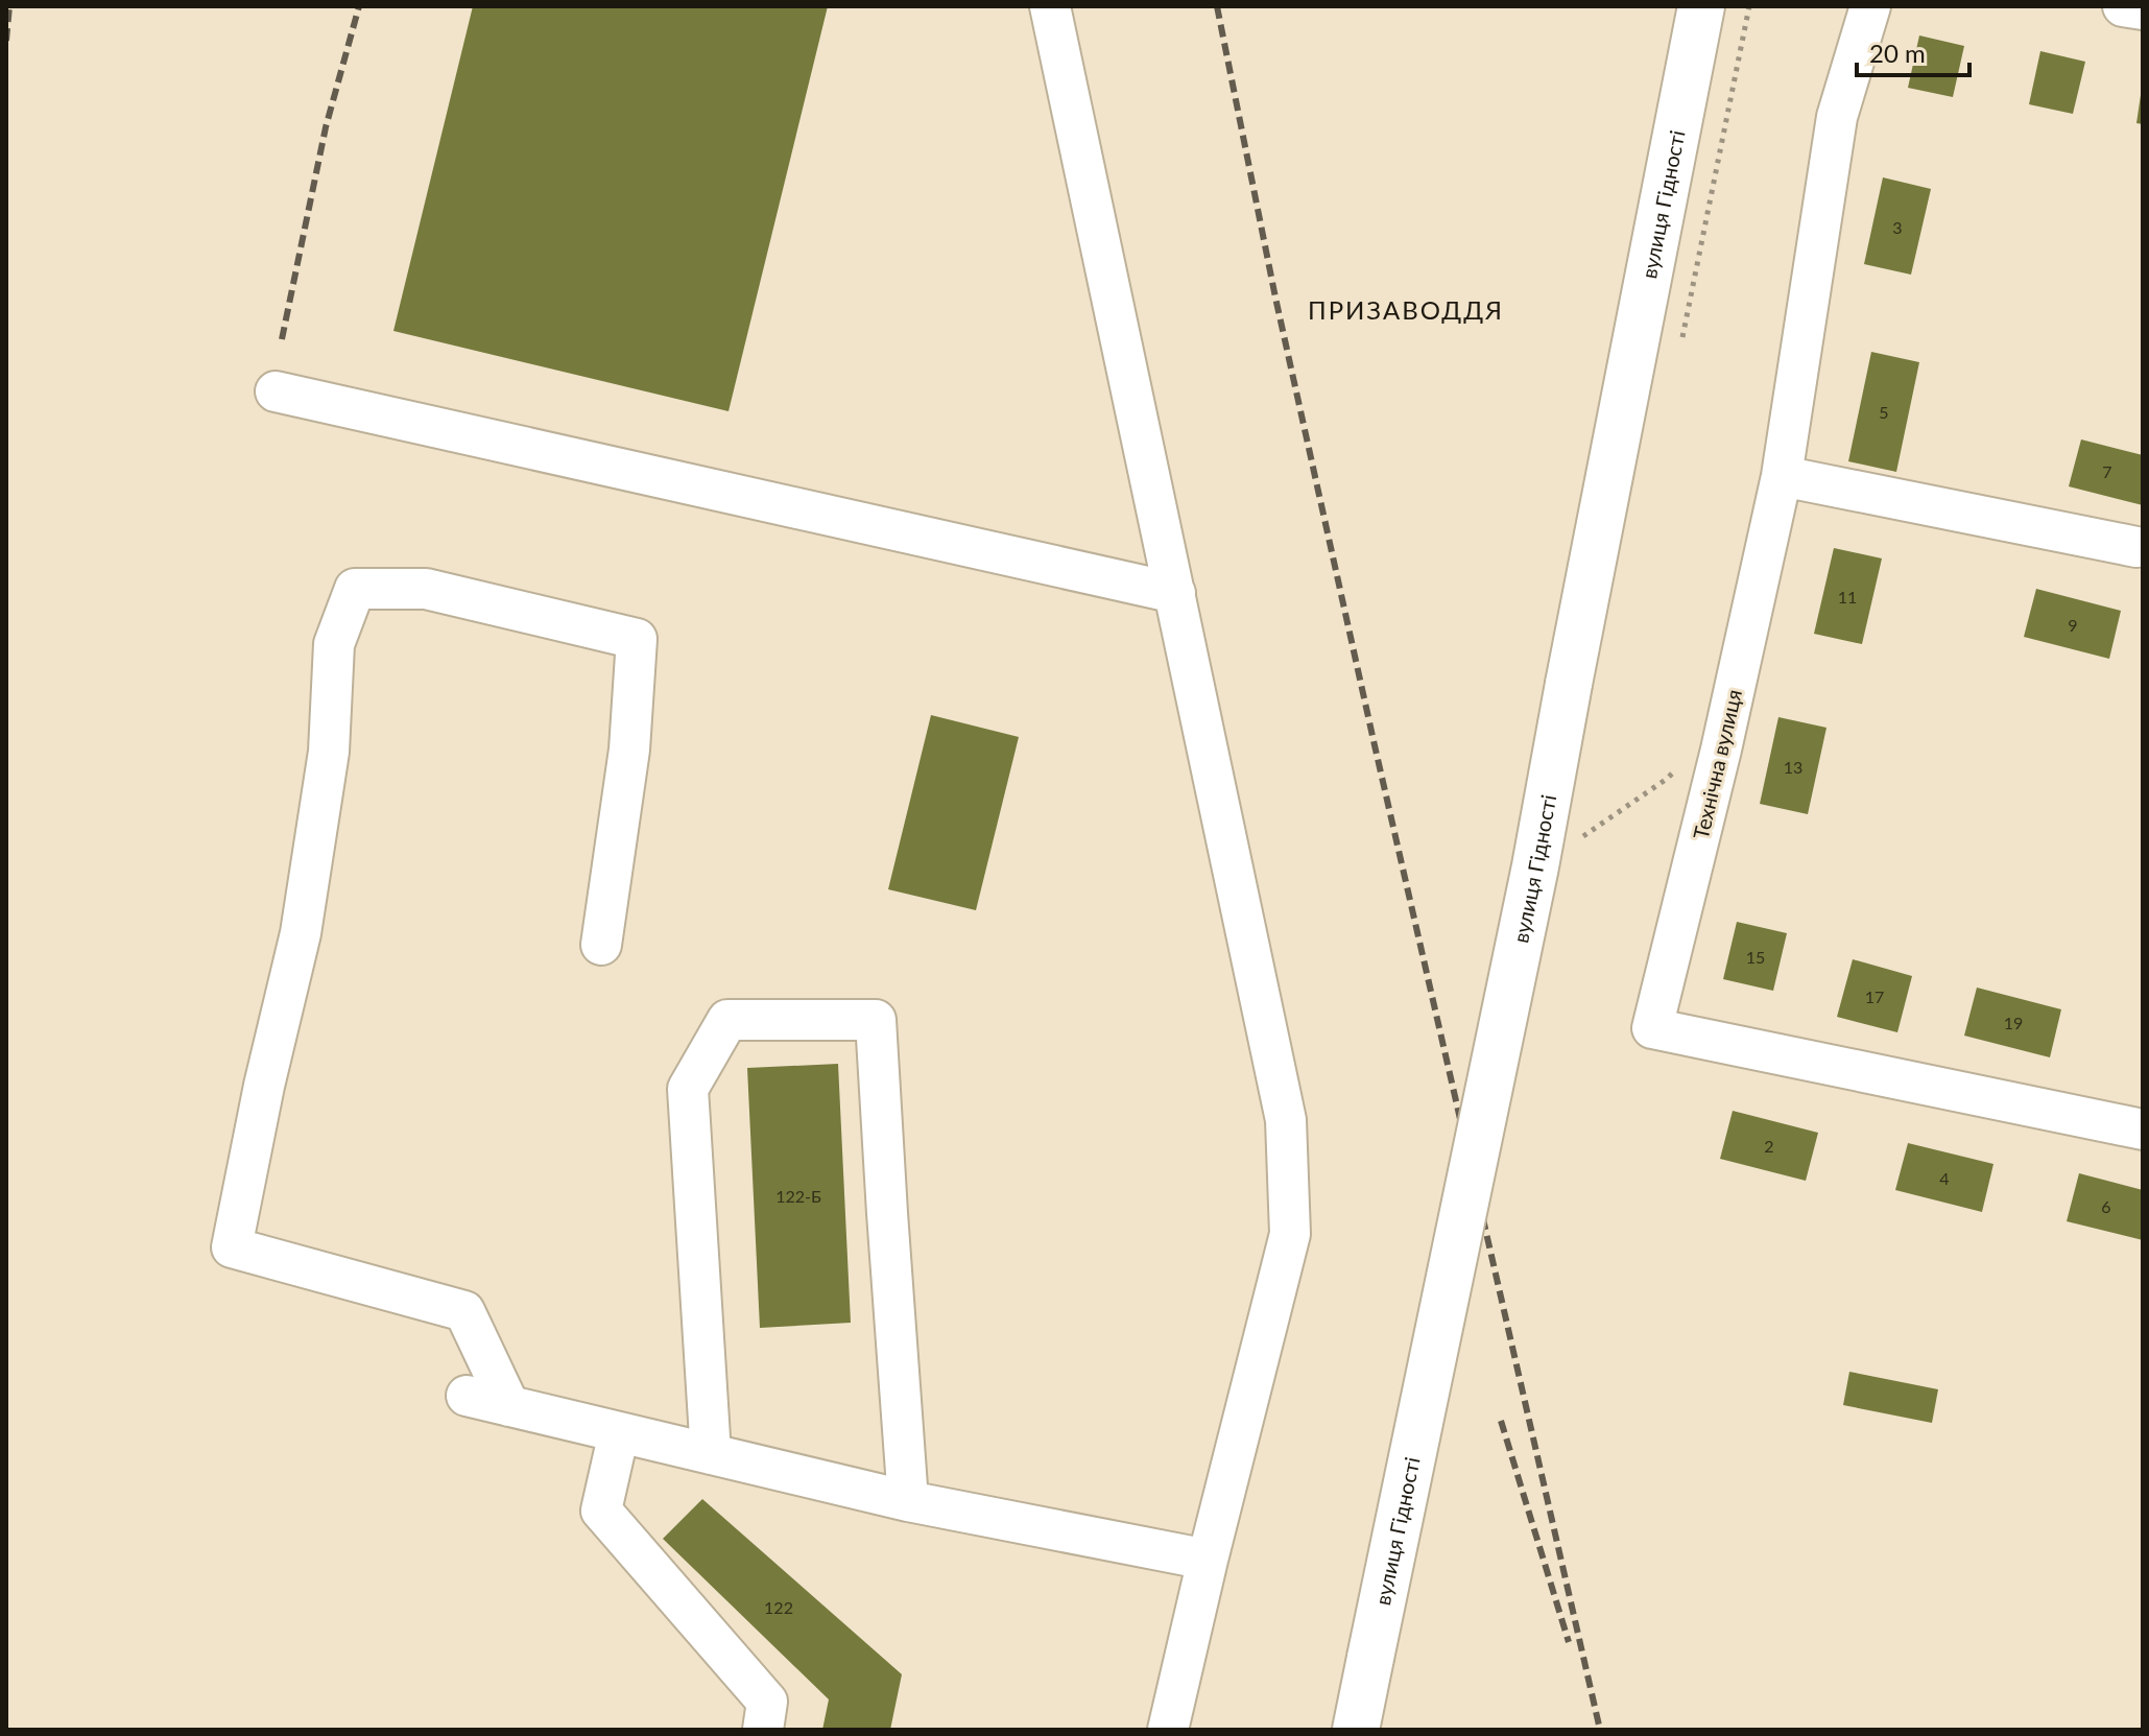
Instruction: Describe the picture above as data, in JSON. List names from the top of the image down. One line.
{"streets":{"main road":["вулиця Гідності"],"street":["Технічна вулиця"]},"districts":["ПРИЗАВОДДЯ"],"house_numbers":["3","5","7","11","9","13","15","17","19","2","4","122-Б","6","122"],"scale_bar":"20 m"}
